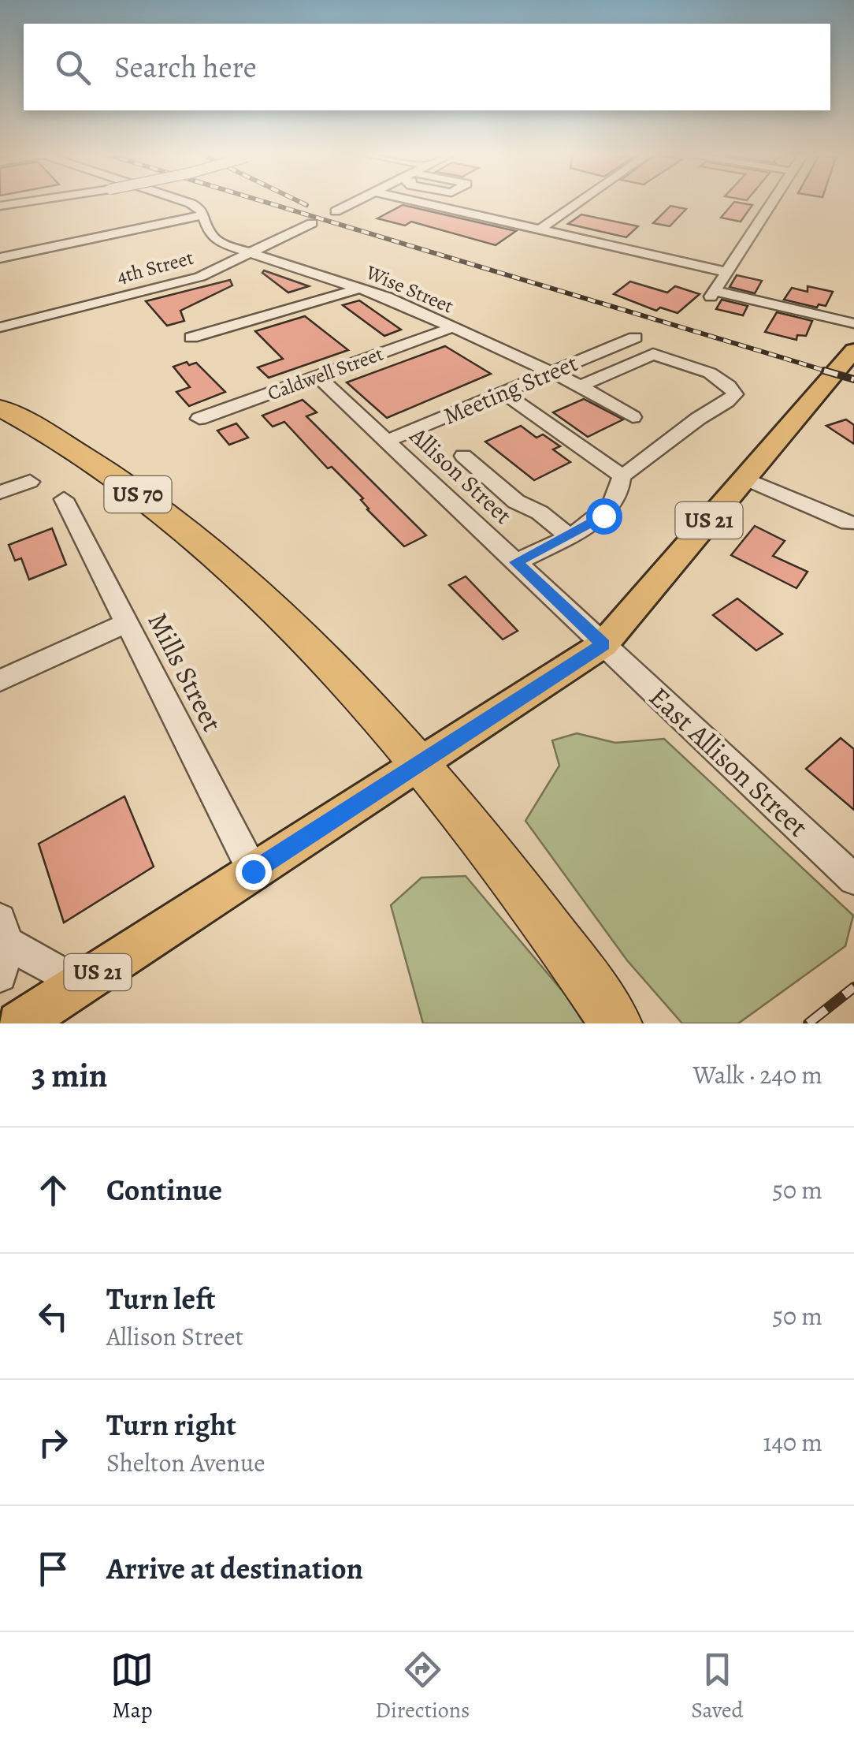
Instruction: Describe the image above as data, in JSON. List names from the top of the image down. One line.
{"streets":{"highway":["US 70"],"main road":["US 21"],"street":["4th Street","Wise Street","Caldwell Street","Meeting Street","Allison Street","Mills Street","East Allison Street"]},"crossings":[["4th Street","Wise Street"],["Wise Street","Caldwell Street"],["Wise Street","Meeting Street"],["Caldwell Street","Allison Street"],["Meeting Street","Allison Street"],["Allison Street","US 21"],["Allison Street","East Allison Street"],["US 70","US 21"],["US 21","Mills Street"],["US 21","East Allison Street"]],"page":{"search":"Search here","heading":["3 min","Walk · 240 m"],"list":[["Continue","50 m"],["Turn left","Allison Street","50 m"],["Turn right","Shelton Avenue","140 m"],"Arrive at destination"],"nav":["Map","Directions","Saved"]}}
